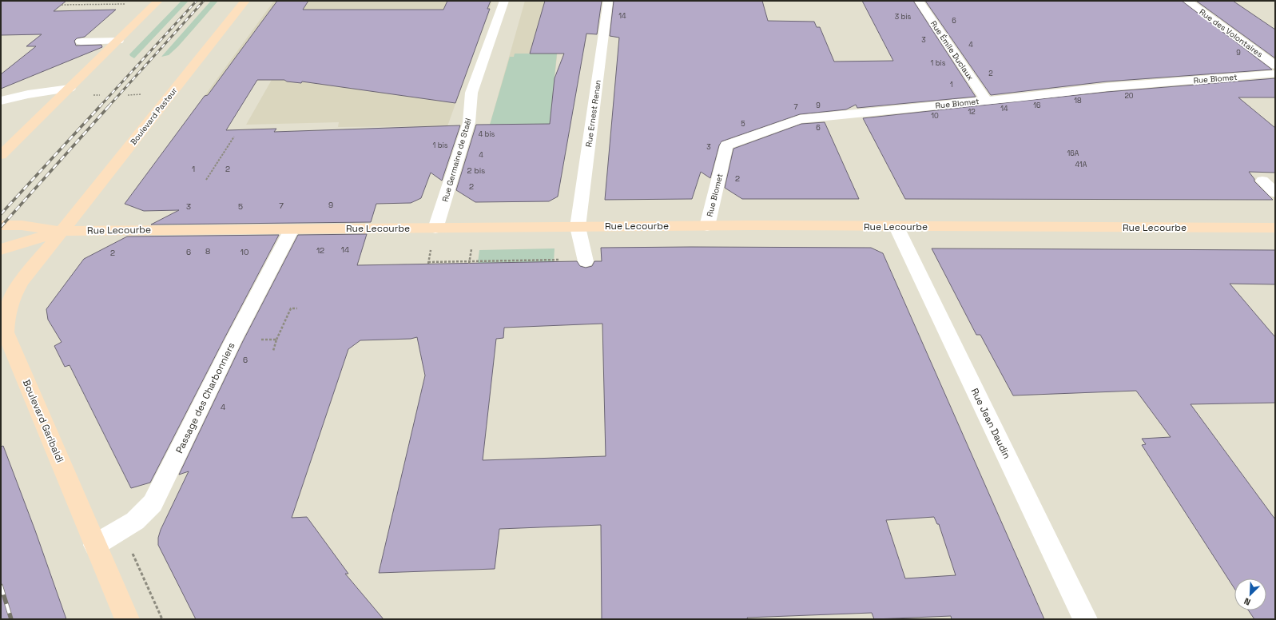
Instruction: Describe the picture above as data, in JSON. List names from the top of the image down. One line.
{"streets":{"main road":["Boulevard Pasteur","Rue Lecourbe","Boulevard Garibaldi"],"street":["Rue des Volontaires","Rue Émile Duclaux","Rue Blomet","Rue Ernest Renan","Rue Germaine de Staël","Passage des Charbonniers","Rue Jean Daudin"]},"crossings":[["Rue Émile Duclaux","Rue Blomet"],["Rue Blomet","Rue Lecourbe"],["Rue Ernest Renan","Rue Lecourbe"],["Boulevard Pasteur","Rue Lecourbe"],["Boulevard Pasteur","Boulevard Garibaldi"],["Rue Germaine de Staël","Rue Lecourbe"],["Rue Lecourbe","Passage des Charbonniers"],["Rue Lecourbe","Boulevard Garibaldi"],["Rue Lecourbe","Rue Jean Daudin"],["Passage des Charbonniers","Boulevard Garibaldi"]],"house_numbers":["14","3 bis","6","3","4","9","1 bis","2","1","20","18","9","16","7","14","12","10","5","6","4 bis","1 bis","3","16A","4","41A","1","2","2 bis","2","2","9","7","3","5","14","12","8","6","10","2","6","4"],"north":"bottom left"}
